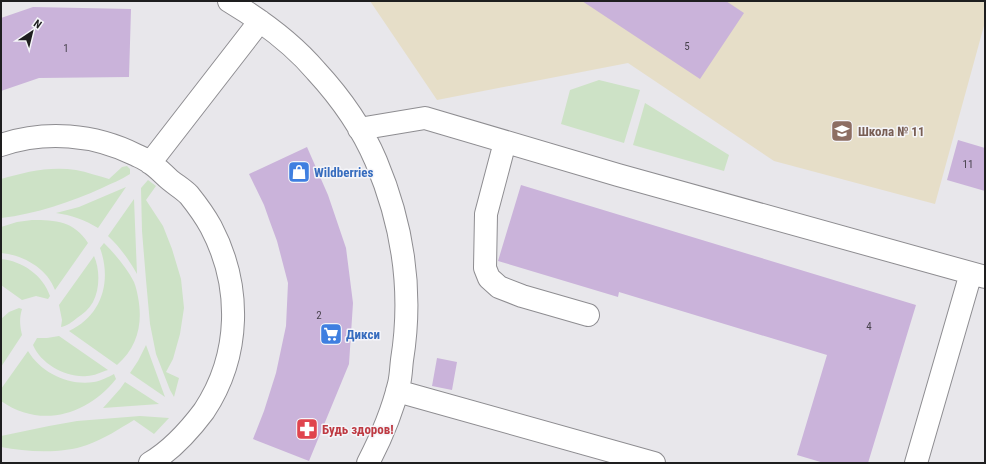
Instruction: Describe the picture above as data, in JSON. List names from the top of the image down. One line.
{"places":{"school or university":["Школа № 11"],"shop":["Wildberries"],"supermarket":["Дикси"],"pharmacy":["Будь здоров!"]},"house_numbers":["5","1","11","2","4"],"north":"top right"}
